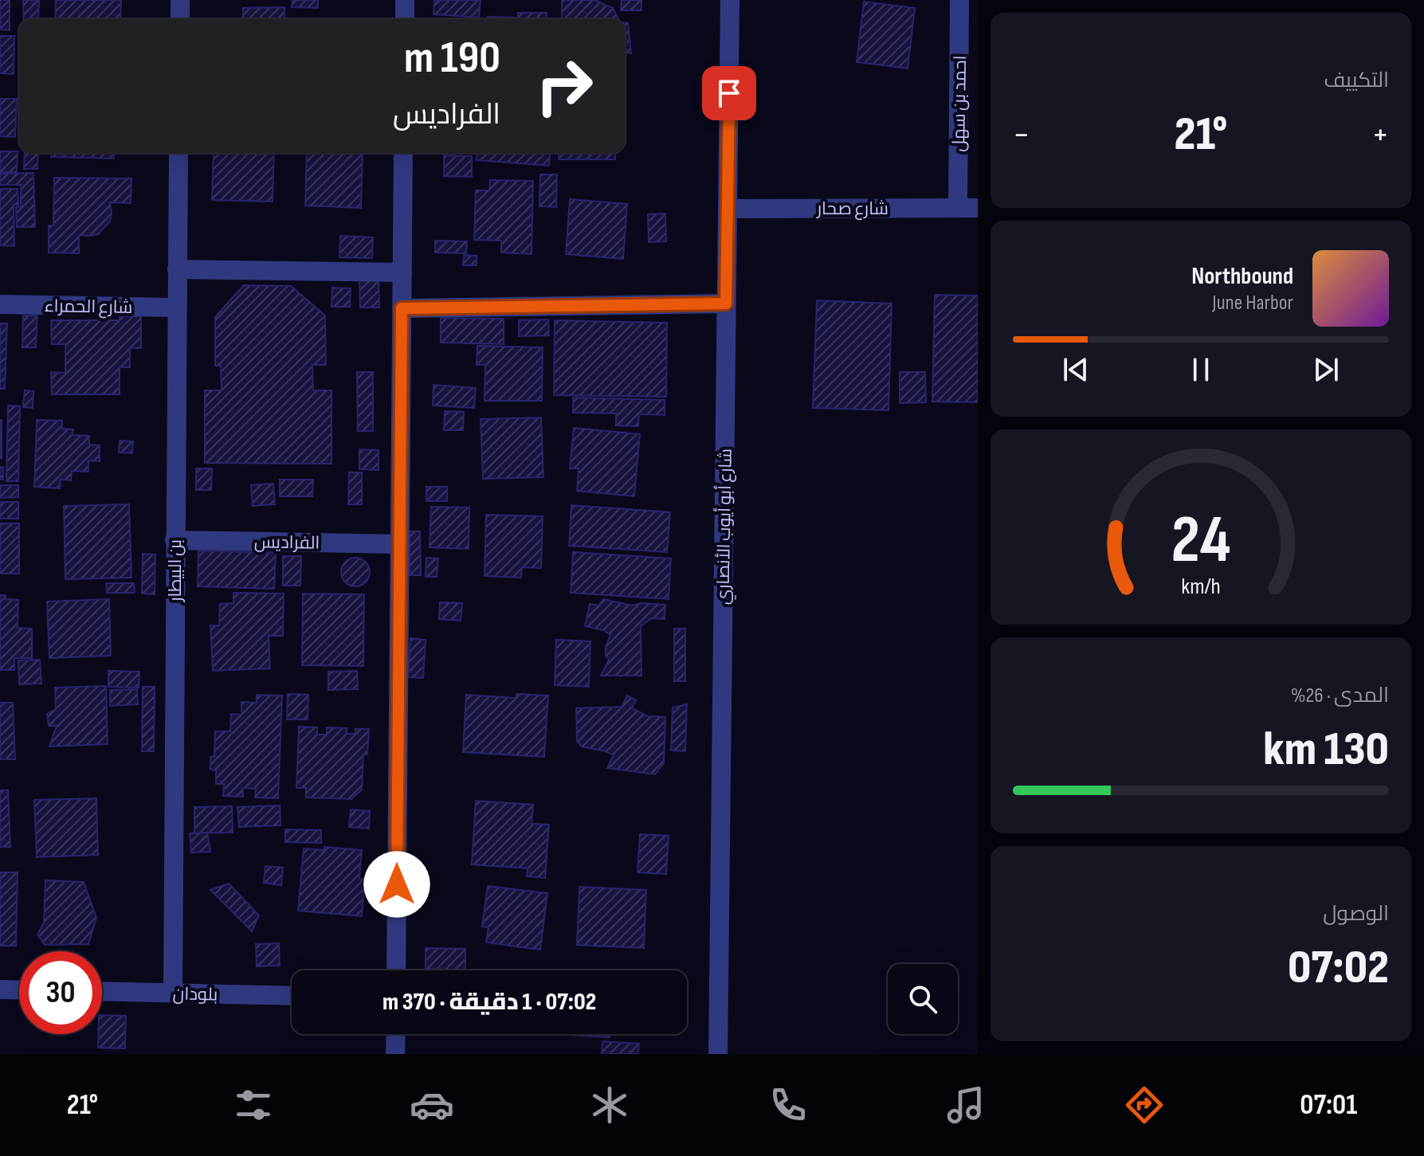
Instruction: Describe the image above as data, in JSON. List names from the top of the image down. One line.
{"streets":{"street":["احمد بن سهل","شارع صحار","شارع الحمراء","شارع أبو أيوب الأنصاري","الفراديس","بن البيطار","بلودان"]},"crossings":[["احمد بن سهل","شارع صحار"],["شارع صحار","شارع أبو أيوب الأنصاري"],["شارع الحمراء","بن البيطار"],["الفراديس","بن البيطار"],["بن البيطار","بلودان"]],"page":{"tile":["التكييف",["المدى · 26%","130 km"],["الوصول","07:02"]],"turn":["190 m","الفراديس"],"heat":["−","21°","+"],"song":["Northbound","June Harbor"],"limit":"30","trip":"07:02 · 1 دقيقة · 370 m","tabs":["07:01","21°"],"gauge":["24","km/h"]}}
